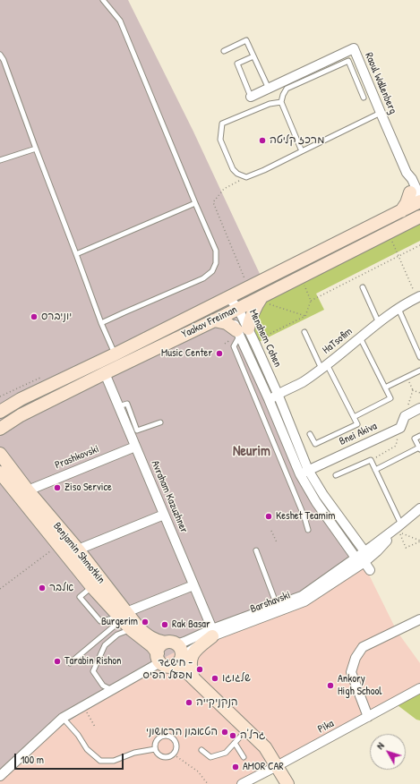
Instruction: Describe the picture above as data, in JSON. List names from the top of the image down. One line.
{"streets":{"main road":["Yaakov Freiman","Benjamin Shmotkin"],"street":["Raoul Wallenberg","Menahem Cohen","HaTsofim","Bnei Akiva","Prashkovski","Avraham Kazuzhner","Barshavski","Pika"]},"crossings":[["Raoul Wallenberg","Yaakov Freiman"],["Yaakov Freiman","Menahem Cohen"],["Yaakov Freiman","Avraham Kazuzhner"],["Menahem Cohen","HaTsofim"],["Menahem Cohen","Bnei Akiva"],["Menahem Cohen","Barshavski"],["Prashkovski","Avraham Kazuzhner"],["Prashkovski","Benjamin Shmotkin"],["Avraham Kazuzhner","Barshavski"],["Benjamin Shmotkin","Barshavski"],["Benjamin Shmotkin","Pika"]],"districts":["Neurim"],"places":["מרכז קליטה","יוניברס","Music Center","Ziso Service","Keshet Teamim","אלבר","Burgerim","Rak Basar","Tarabin Rishon","חישגד - מפעל הפיס","שלגוגו","Ankory High School","הנקניקייה","הטאבון הראשוני","גרל'ה","AMOR CAR"],"scale_bar":"100 m","north":"top left"}
